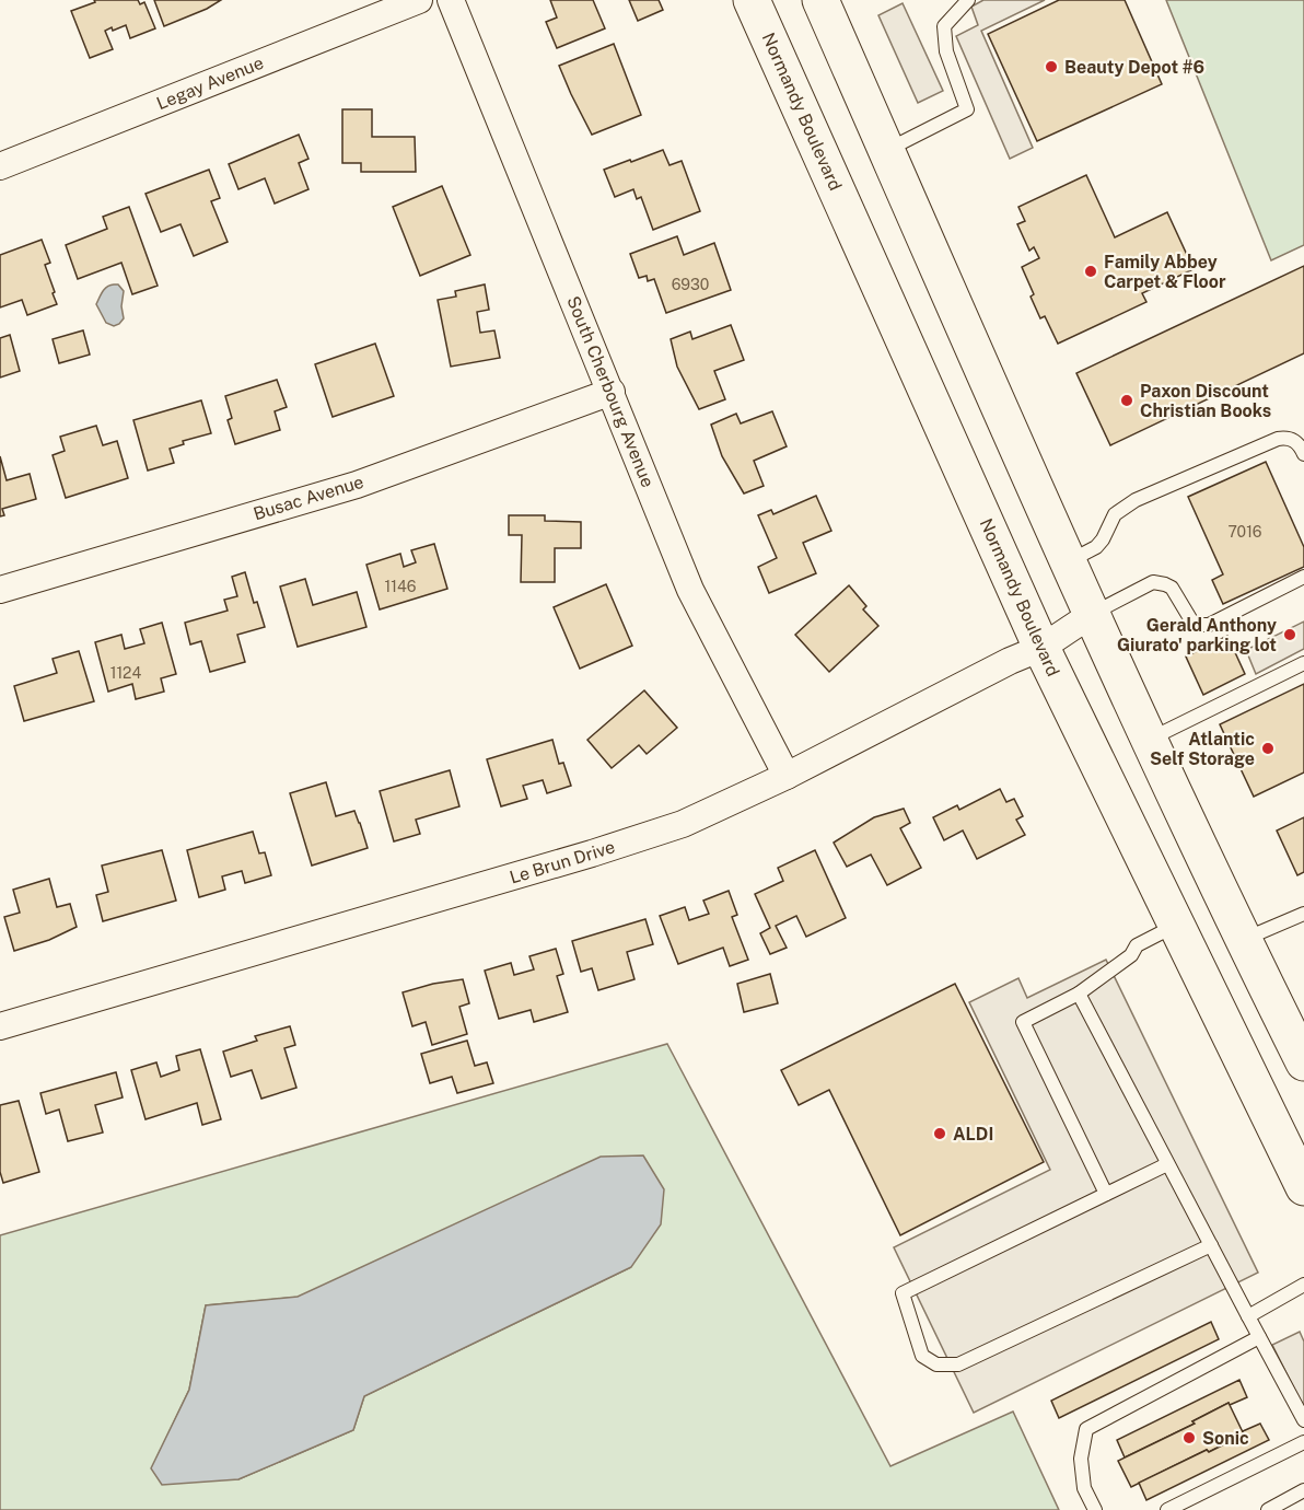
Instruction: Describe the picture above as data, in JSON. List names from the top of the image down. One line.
{"streets":{"main road":["Normandy Boulevard"],"street":["Legay Avenue","South Cherbourg Avenue","Busac Avenue","Le Brun Drive"]},"crossings":[["Normandy Boulevard","Le Brun Drive"],["South Cherbourg Avenue","Busac Avenue"],["South Cherbourg Avenue","Le Brun Drive"]],"places":["Beauty Depot #6","Family Abbey Carpet & Floor","Paxon Discount Christian Books","Gerald Anthony Giurato' parking lot","Atlantic Self Storage","ALDI","Sonic"],"house_numbers":["6930","7016","1146","1124"]}
